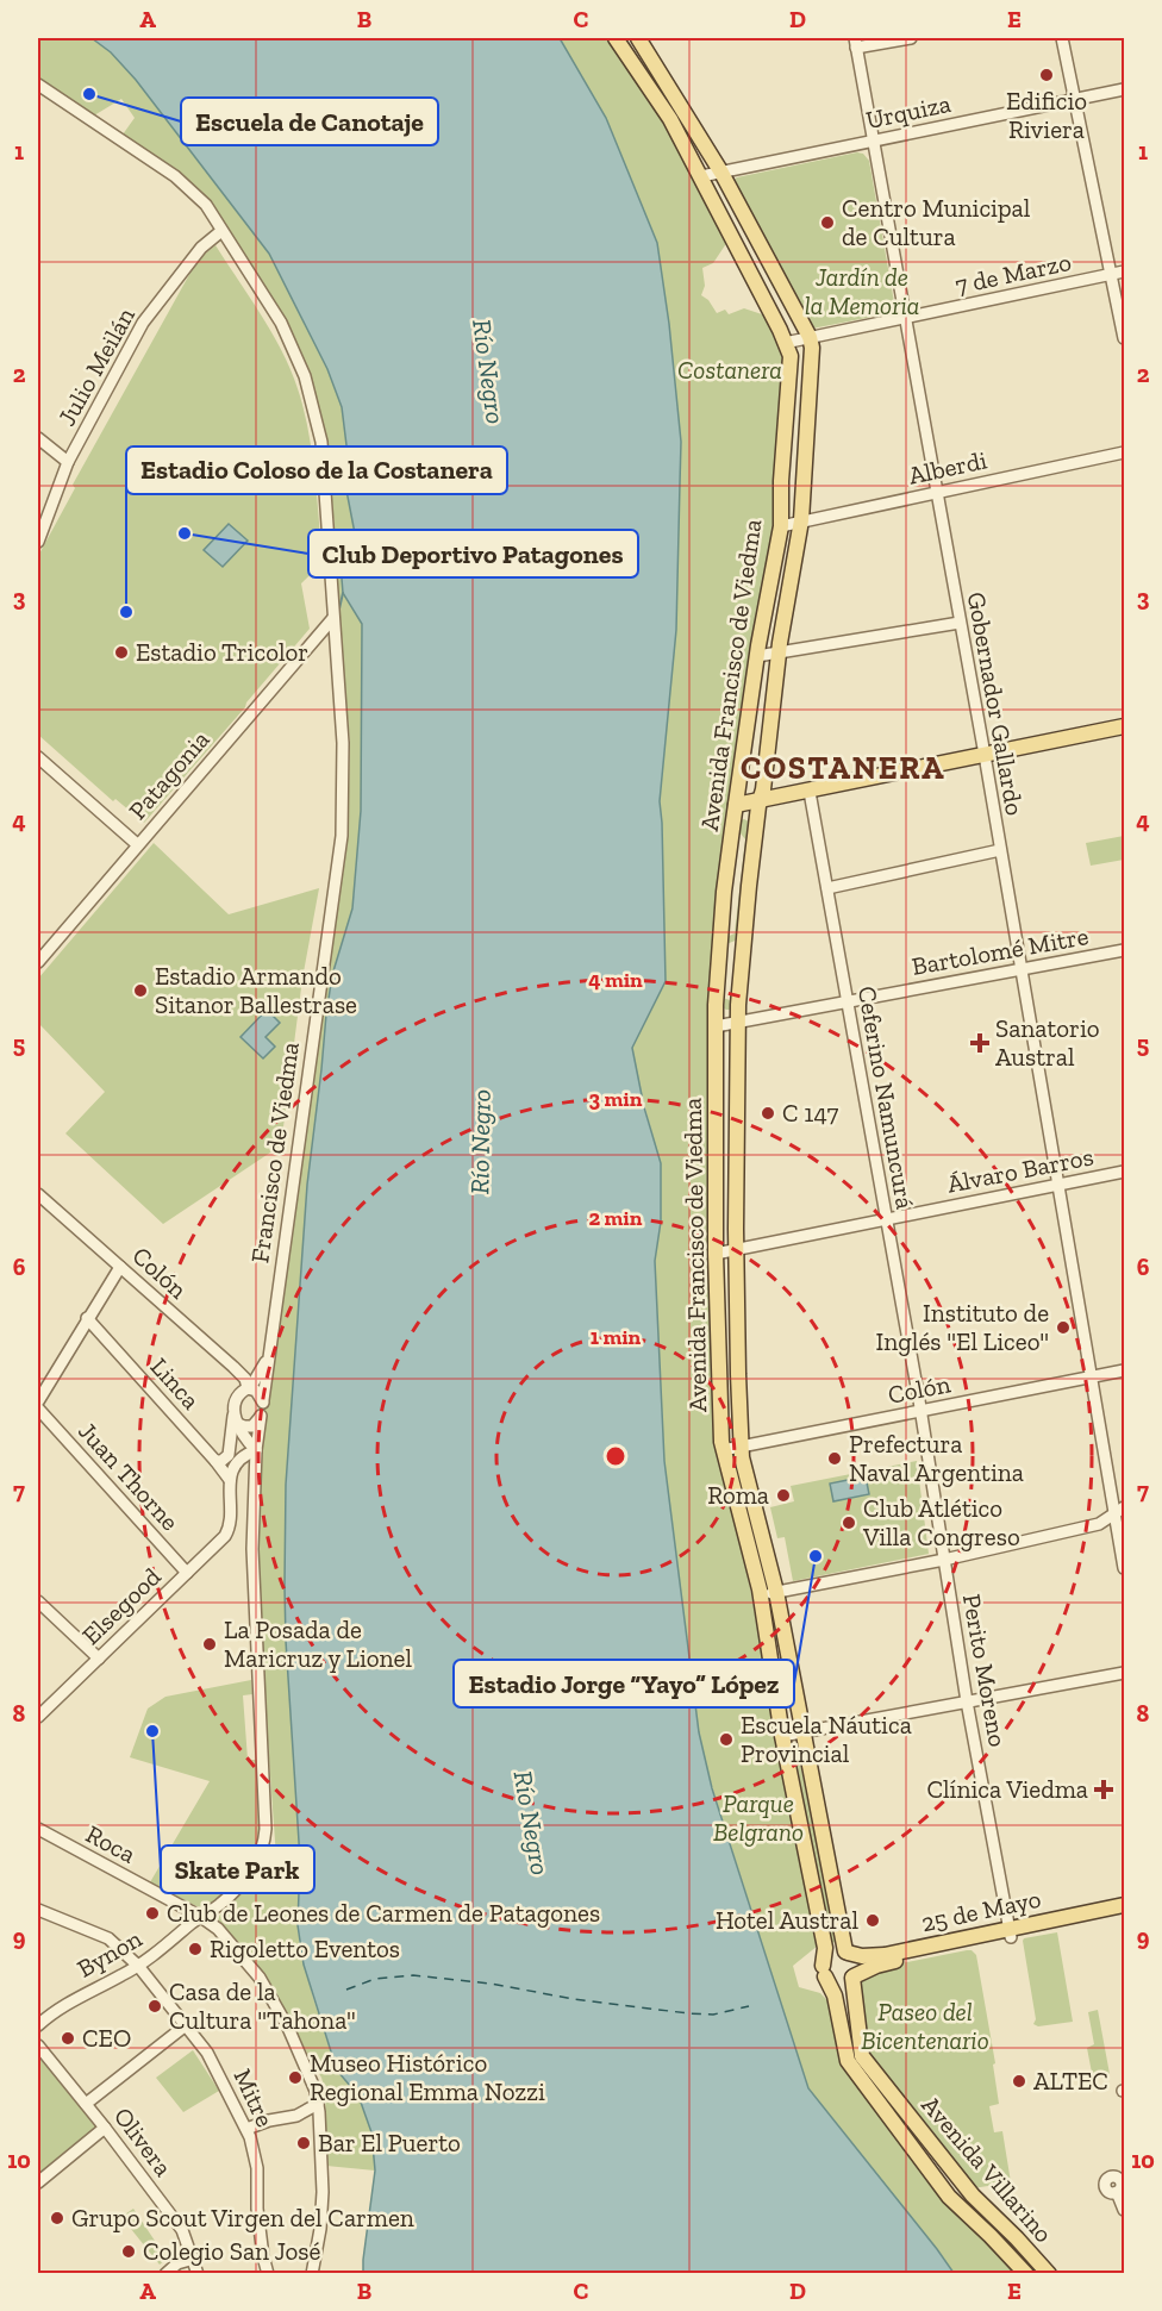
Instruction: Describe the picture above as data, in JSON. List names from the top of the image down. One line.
{"streets":{"main road":["Avenida Francisco de Viedma","25 de Mayo","Avenida Villarino"],"street":["Urquiza","7 de Marzo","Julio Meilán","Alberdi","Gobernador Gallardo","Patagonia","Bartolomé Mitre","Ceferino Namuncurá","Francisco de Viedma","Álvaro Barros","Colón","Linca","Juan Thorne","Elsegood","Perito Moreno","Roca","Bynon","Mitre","Olivera"]},"crossings":[["Urquiza","Avenida Francisco de Viedma"],["Urquiza","Gobernador Gallardo"],["7 de Marzo","Avenida Francisco de Viedma"],["7 de Marzo","Gobernador Gallardo"],["Julio Meilán","Francisco de Viedma"],["Alberdi","Avenida Francisco de Viedma"],["Alberdi","Gobernador Gallardo"],["Avenida Francisco de Viedma","Bartolomé Mitre"],["Avenida Francisco de Viedma","Álvaro Barros"],["Avenida Francisco de Viedma","Colón"],["Avenida Francisco de Viedma","Avenida Villarino"],["Gobernador Gallardo","Bartolomé Mitre"],["Gobernador Gallardo","Álvaro Barros"],["Gobernador Gallardo","Colón"],["Patagonia","Francisco de Viedma"],["Bartolomé Mitre","Ceferino Namuncurá"],["Ceferino Namuncurá","Álvaro Barros"],["Ceferino Namuncurá","Colón"],["Ceferino Namuncurá","Perito Moreno"],["Francisco de Viedma","Colón"],["Francisco de Viedma","Roca"],["Francisco de Viedma","Bynon"],["Colón","Perito Moreno"],["Colón","Avenida Villarino"],["Linca","Elsegood"],["Juan Thorne","Elsegood"],["Perito Moreno","25 de Mayo"],["Roca","Bynon"],["25 de Mayo","Avenida Villarino"],["Bynon","Mitre"]],"districts":["COSTANERA"],"water":["Río Negro"],"parks":["Jardín de la Memoria","Costanera","Parque Belgrano","Paseo del Bicentenario"],"places":{"other":["Edificio Riviera","Escuela de Canotaje","Centro Municipal de Cultura","Club Deportivo Patagones","Estadio Coloso de la Costanera","Estadio Tricolor","Estadio Armando Sitanor Ballestrase","C 147","Instituto de Inglés \"El Liceo\"","Prefectura Naval Argentina","Roma","Club Atlético Villa Congreso","Estadio Jorge “Yayo” López","La Posada de Maricruz y Lionel","Skate Park","Escuela Náutica Provincial","Club de Leones de Carmen de Patagones","Hotel Austral","Rigoletto Eventos","Casa de la Cultura \"Tahona\"","CEO","Museo Histórico Regional Emma Nozzi","ALTEC","Bar El Puerto","Grupo Scout Virgen del Carmen","Colegio San José"],"health":["Sanatorio Austral","Clínica Viedma"]},"grid":{"columns":["A","B","C","D","E"],"rows":["1","2","3","4","5","6","7","8","9","10"]},"rings":["4 min","3 min","2 min","1 min"]}
